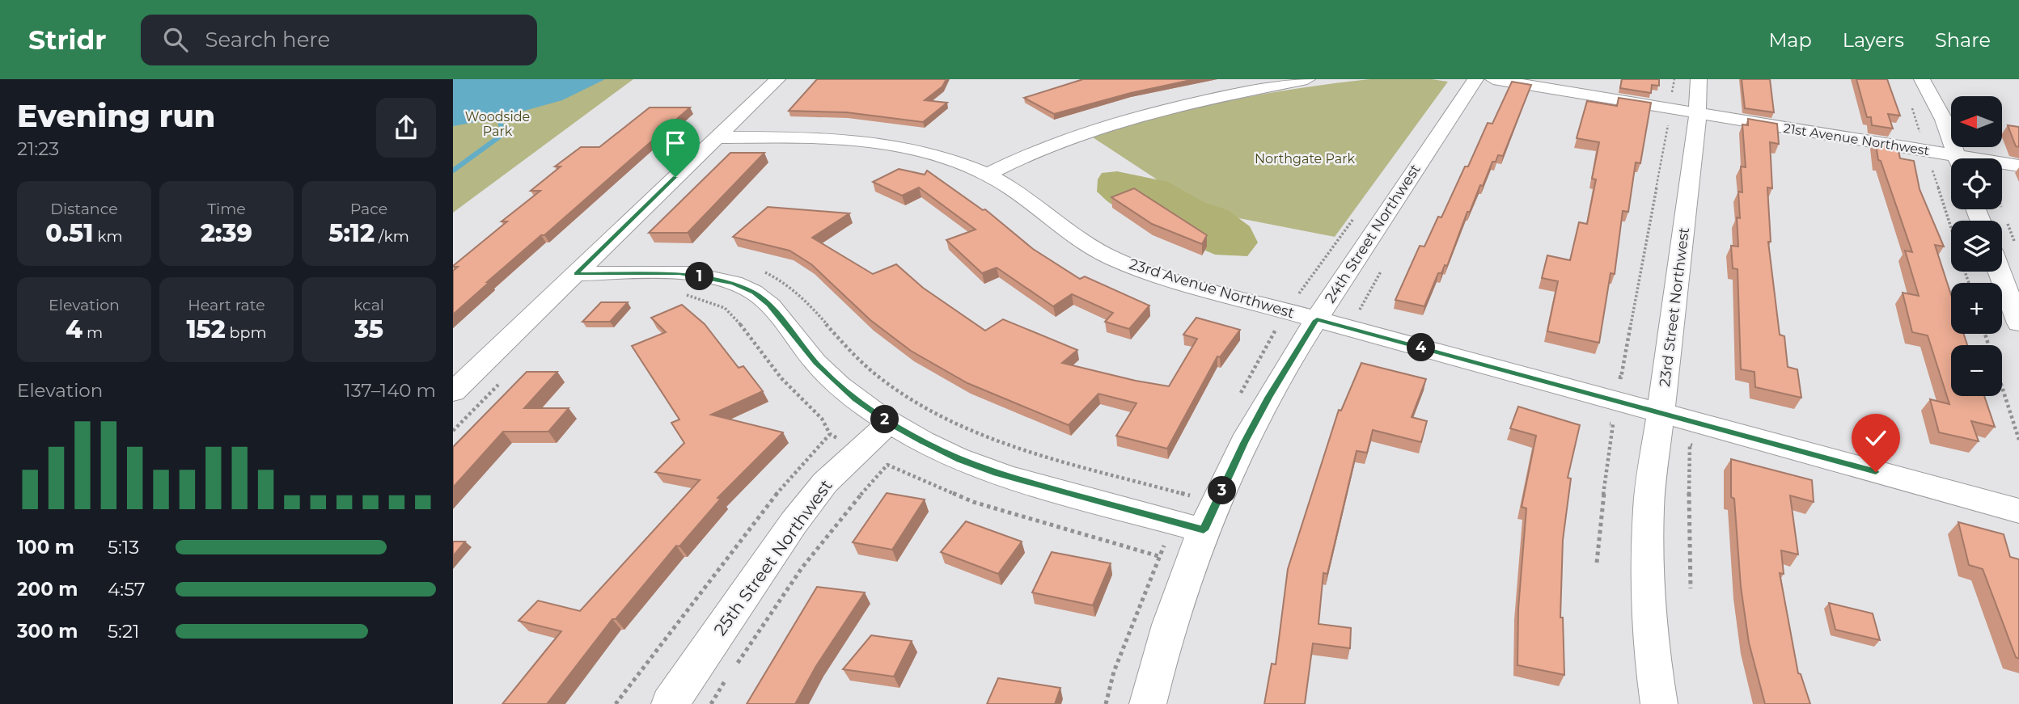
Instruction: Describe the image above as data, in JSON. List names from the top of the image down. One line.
{"streets":{"street":["21st Avenue Northwest","24th Street Northwest","23rd Avenue Northwest","23rd Street Northwest","25th Street Northwest"]},"crossings":[["21st Avenue Northwest","23rd Street Northwest"],["24th Street Northwest","23rd Avenue Northwest"],["23rd Avenue Northwest","23rd Street Northwest"]],"parks":["Woodside Park","Northgate Park"],"north":"left","page":{"header":"Stridr","search":"Search here","nav":["Map","Layers","Share"],"heading":["Evening run","21:23"],"map_buttons":["+","−"],"stats":[["Distance","0.51 km"],["Time","2:39"],["Pace","5:12 /km"],["Elevation","4 m"],["Heart rate","152 bpm"],["kcal","35"]],"pins":["1","4","2","3"],"chart":["Elevation","137–140 m"],"list":[{"name":"100 m","note":"5:13"},{"name":"200 m","note":"4:57"},{"name":"300 m","note":"5:21"}]}}
